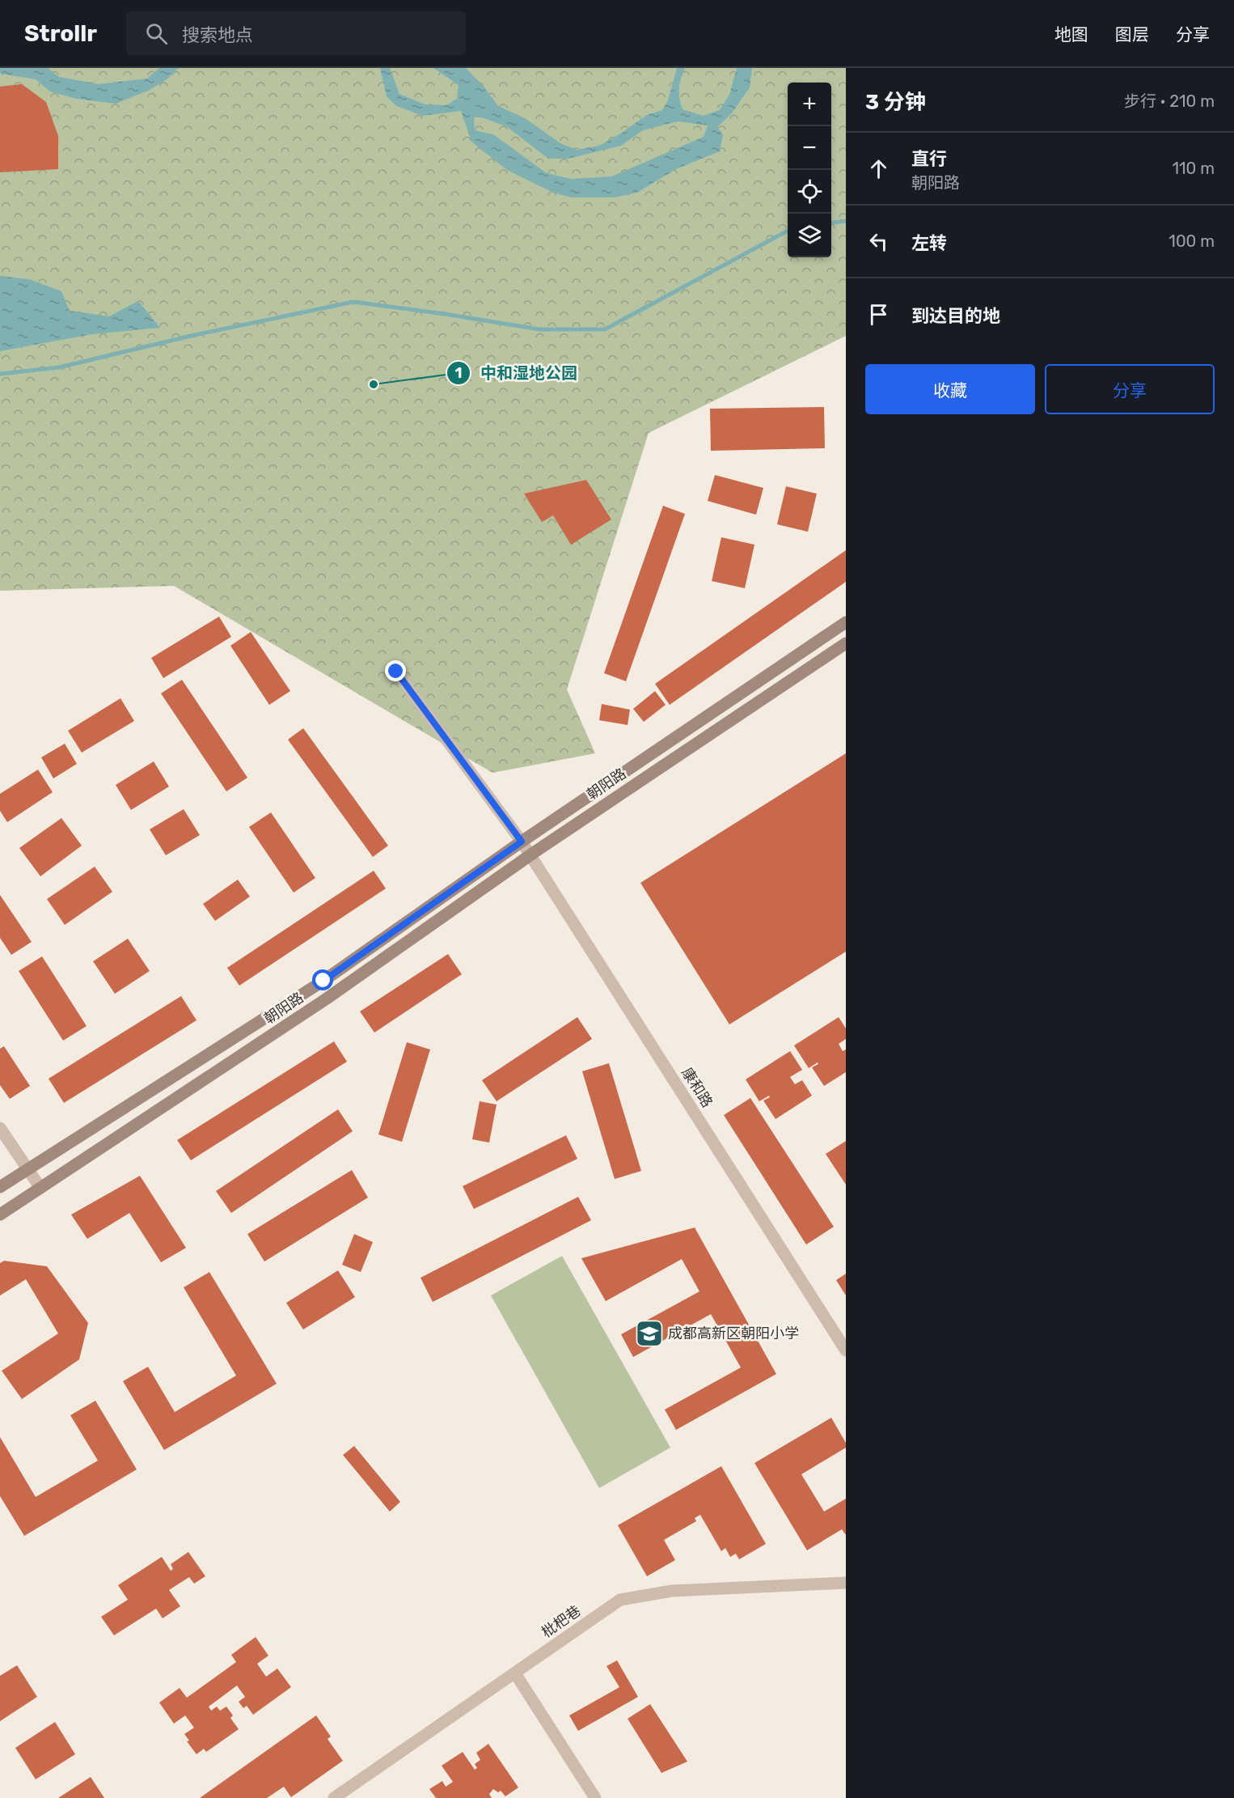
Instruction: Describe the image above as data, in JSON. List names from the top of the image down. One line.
{"streets":{"main road":["朝阳路"],"street":["康和路","枇杷巷"]},"crossings":[["朝阳路","康和路"]],"places":{"other":["中和湿地公园"],"school or university":["成都高新区朝阳小学"]},"page":{"header":"Strollr","search":"搜索地点","nav":["地图","图层","分享"],"heading":["3 分钟","步行 · 210 m"],"map_buttons":["+","−"],"list":[["直行","朝阳路","110 m"],["左转","100 m"],"到达目的地"],"buttons":["收藏","分享"]}}
